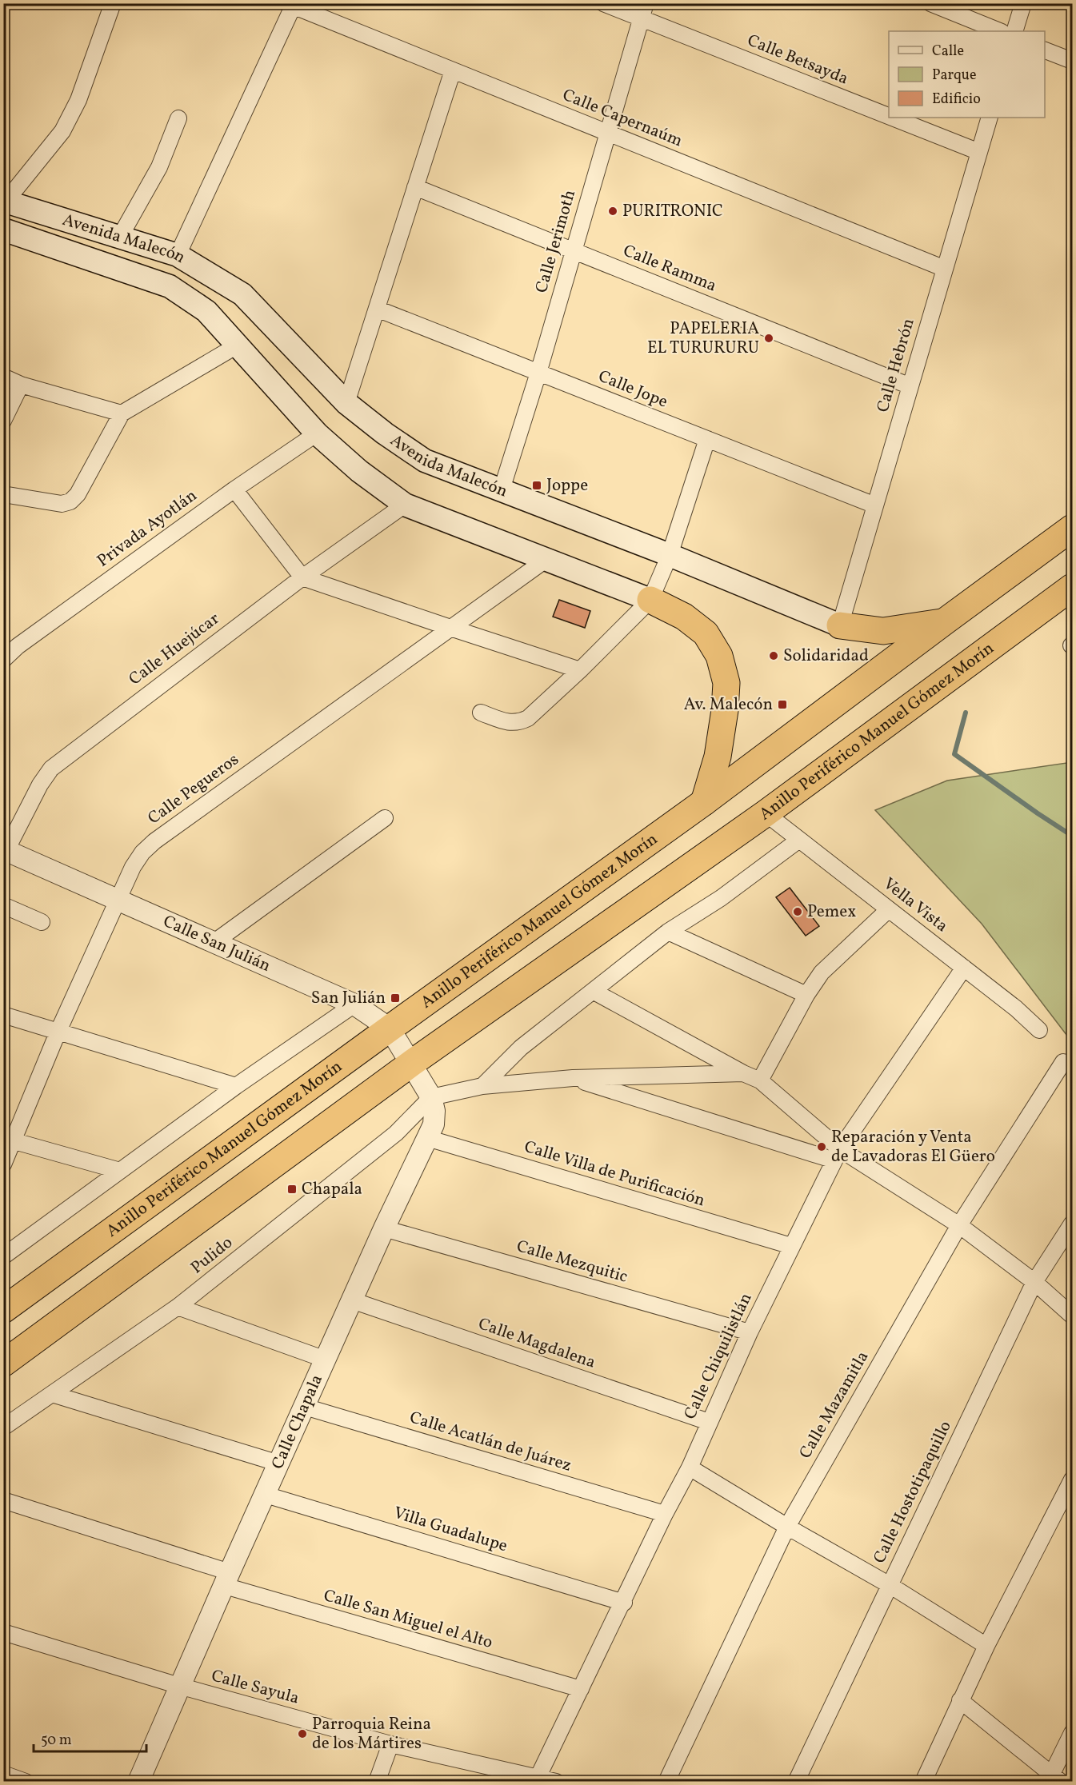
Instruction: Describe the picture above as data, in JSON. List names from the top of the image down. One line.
{"streets":{"highway":["Avenida Malecón","Anillo Periférico Manuel Gómez Morín"],"street":["Calle Betsayda","Calle Capernaúm","Calle Jerimoth","Calle Ramma","Calle Hebrón","Calle Jope","Privada Ayotlán","Calle Huejúcar","Calle Pegueros","Vella Vista","Calle San Julián","Calle Villa de Purificación","Pulido","Calle Mezquitic","Calle Magdalena","Calle Chiquilistlán","Calle Mazamitla","Calle Chapala","Calle Acatlán de Juárez","Calle Hostotipaquillo","Villa Guadalupe","Calle San Miguel el Alto","Calle Sayula"]},"crossings":[["Calle Betsayda","Calle Jerimoth"],["Calle Betsayda","Calle Hebrón"],["Calle Capernaúm","Calle Jerimoth"],["Calle Capernaúm","Calle Hebrón"],["Avenida Malecón","Calle Jerimoth"],["Avenida Malecón","Calle Hebrón"],["Avenida Malecón","Privada Ayotlán"],["Avenida Malecón","Calle Huejúcar"],["Avenida Malecón","Anillo Periférico Manuel Gómez Morín"],["Avenida Malecón","Calle Pegueros"],["Calle Jerimoth","Calle Ramma"],["Calle Jerimoth","Calle Jope"],["Calle Ramma","Calle Hebrón"],["Calle Hebrón","Calle Jope"],["Calle Huejúcar","Calle San Julián"],["Anillo Periférico Manuel Gómez Morín","Vella Vista"],["Anillo Periférico Manuel Gómez Morín","Calle San Julián"],["Anillo Periférico Manuel Gómez Morín","Calle Chapala"],["Calle Pegueros","Calle San Julián"],["Vella Vista","Calle Chiquilistlán"],["Calle San Julián","Calle Chapala"],["Calle Villa de Purificación","Calle Chiquilistlán"],["Calle Villa de Purificación","Calle Chapala"],["Pulido","Calle Chapala"],["Calle Mezquitic","Calle Chiquilistlán"],["Calle Mezquitic","Calle Chapala"],["Calle Magdalena","Calle Chiquilistlán"],["Calle Magdalena","Calle Chapala"],["Calle Chiquilistlán","Calle Acatlán de Juárez"],["Calle Chiquilistlán","Villa Guadalupe"],["Calle Chiquilistlán","Calle San Miguel el Alto"],["Calle Chiquilistlán","Calle Sayula"],["Calle Chapala","Calle Acatlán de Juárez"],["Calle Chapala","Villa Guadalupe"],["Calle Chapala","Calle San Miguel el Alto"],["Calle Chapala","Calle Sayula"]],"places":{"other":["PURITRONIC","PAPELERIA EL TURURURU","Solidaridad","Pemex","Reparación y Venta de Lavadoras El Güero","Parroquia Reina de los Mártires"],"transit":["Joppe","Av. Malecón","San Julián","Chapala"]},"legend":["Calle","Parque","Edificio"],"scale_bar":"50 m"}
